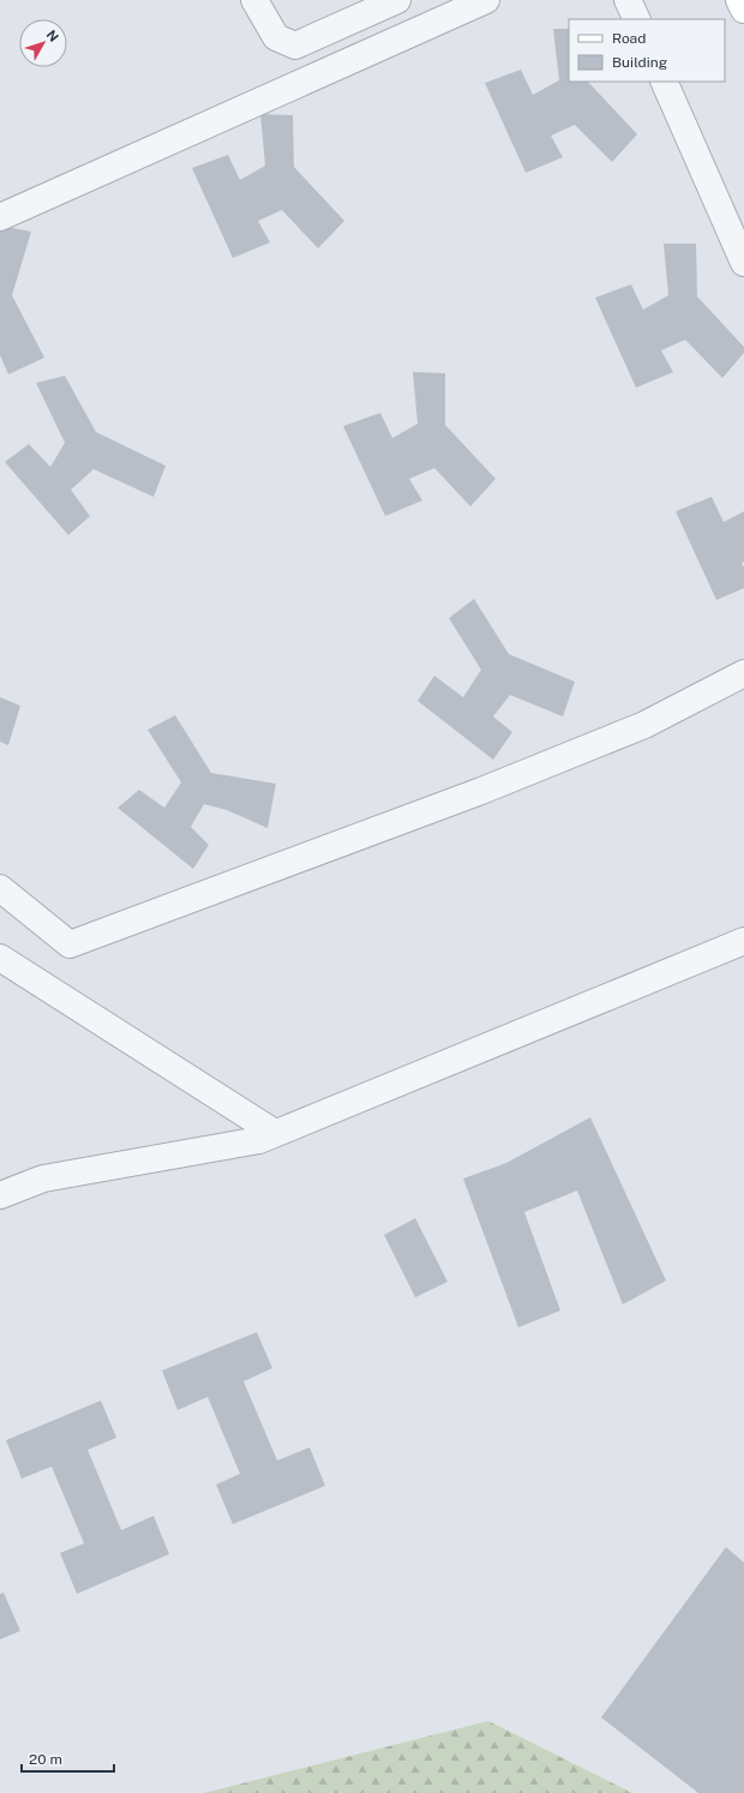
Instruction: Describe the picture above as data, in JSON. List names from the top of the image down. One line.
{"legend":["Road","Building"],"scale_bar":"20 m","north":"top right"}
